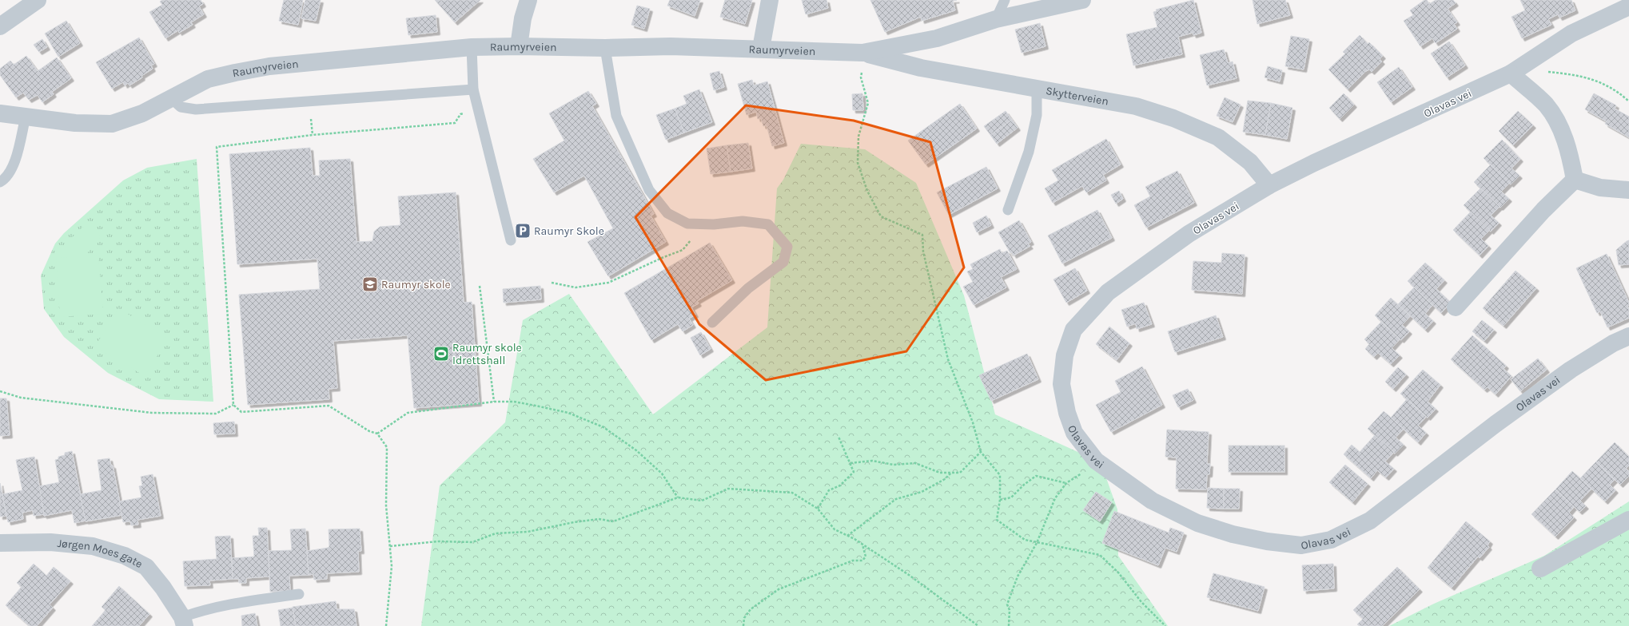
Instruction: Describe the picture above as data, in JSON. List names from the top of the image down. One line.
{"streets":{"street":["Raumyrveien","Skytterveien","Olavas vei","Jørgen Moes gate"]},"crossings":[["Raumyrveien","Skytterveien"],["Skytterveien","Olavas vei"]],"places":{"parking":["Raumyr Skole"],"school or university":["Raumyr skole"],"sports":["Raumyr skole Idrettshall"]}}
